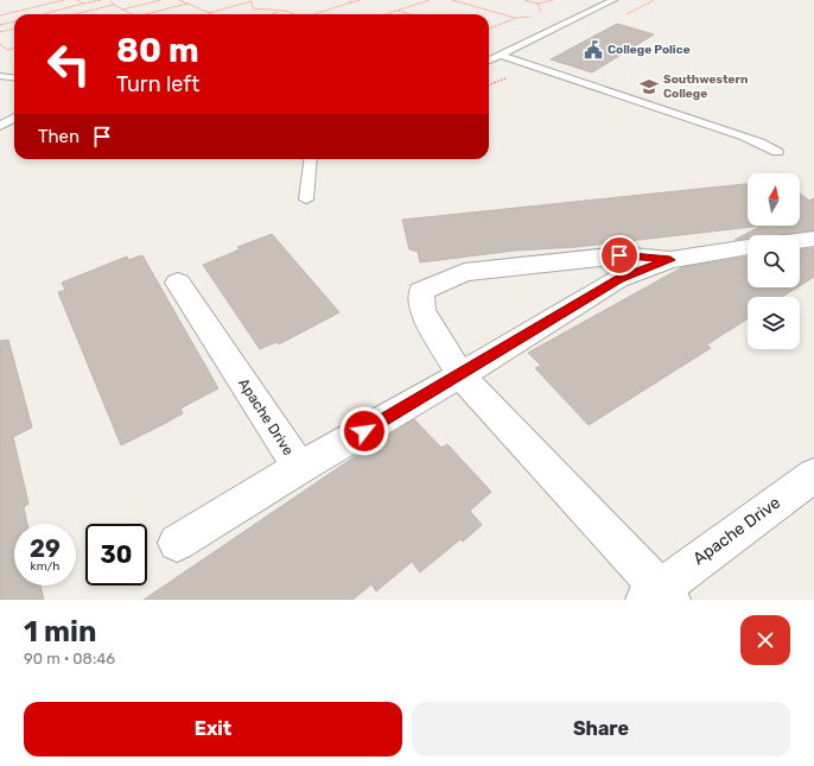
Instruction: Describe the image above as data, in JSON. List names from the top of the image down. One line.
{"streets":{"street":["Apache Drive"]},"places":{"public building":["College Police"],"school or university":["Southwestern College"]},"north":"top","page":{"turn":["80 m","Turn left"],"then":"Then","speed":"29 km/h","limit":"30","heading":["1 min","90 m · 08:46"],"buttons":["Exit","Share"]}}
